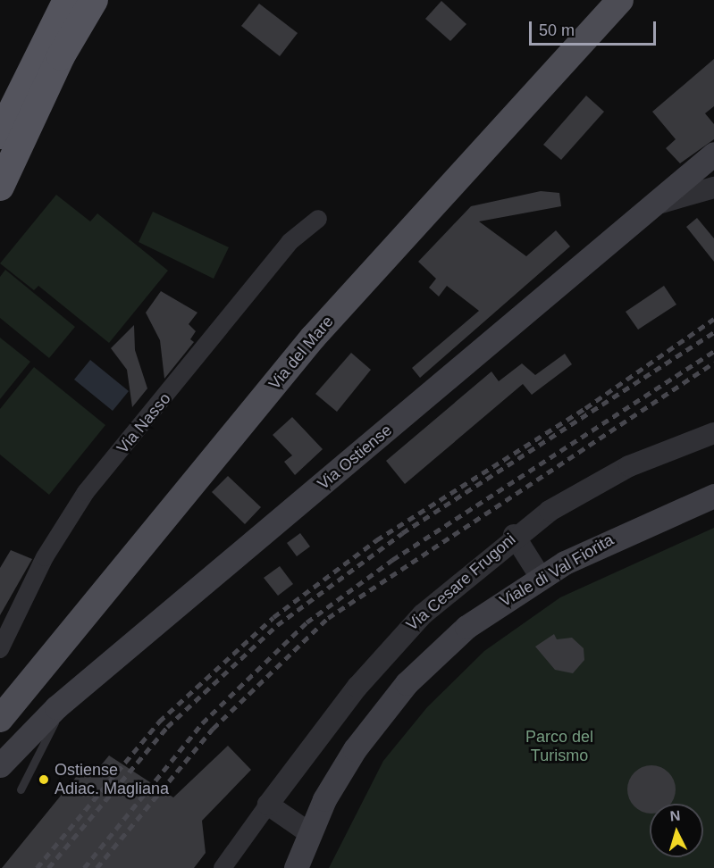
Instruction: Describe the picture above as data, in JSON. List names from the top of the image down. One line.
{"streets":{"main road":["Via del Mare","Via Ostiense","Viale di Val Fiorita"],"street":["Via Nasso","Via Cesare Frugoni"]},"parks":["Parco del Turismo"],"places":["Ostiense Adiac. Magliana"],"scale_bar":"50 m","north":"top"}
